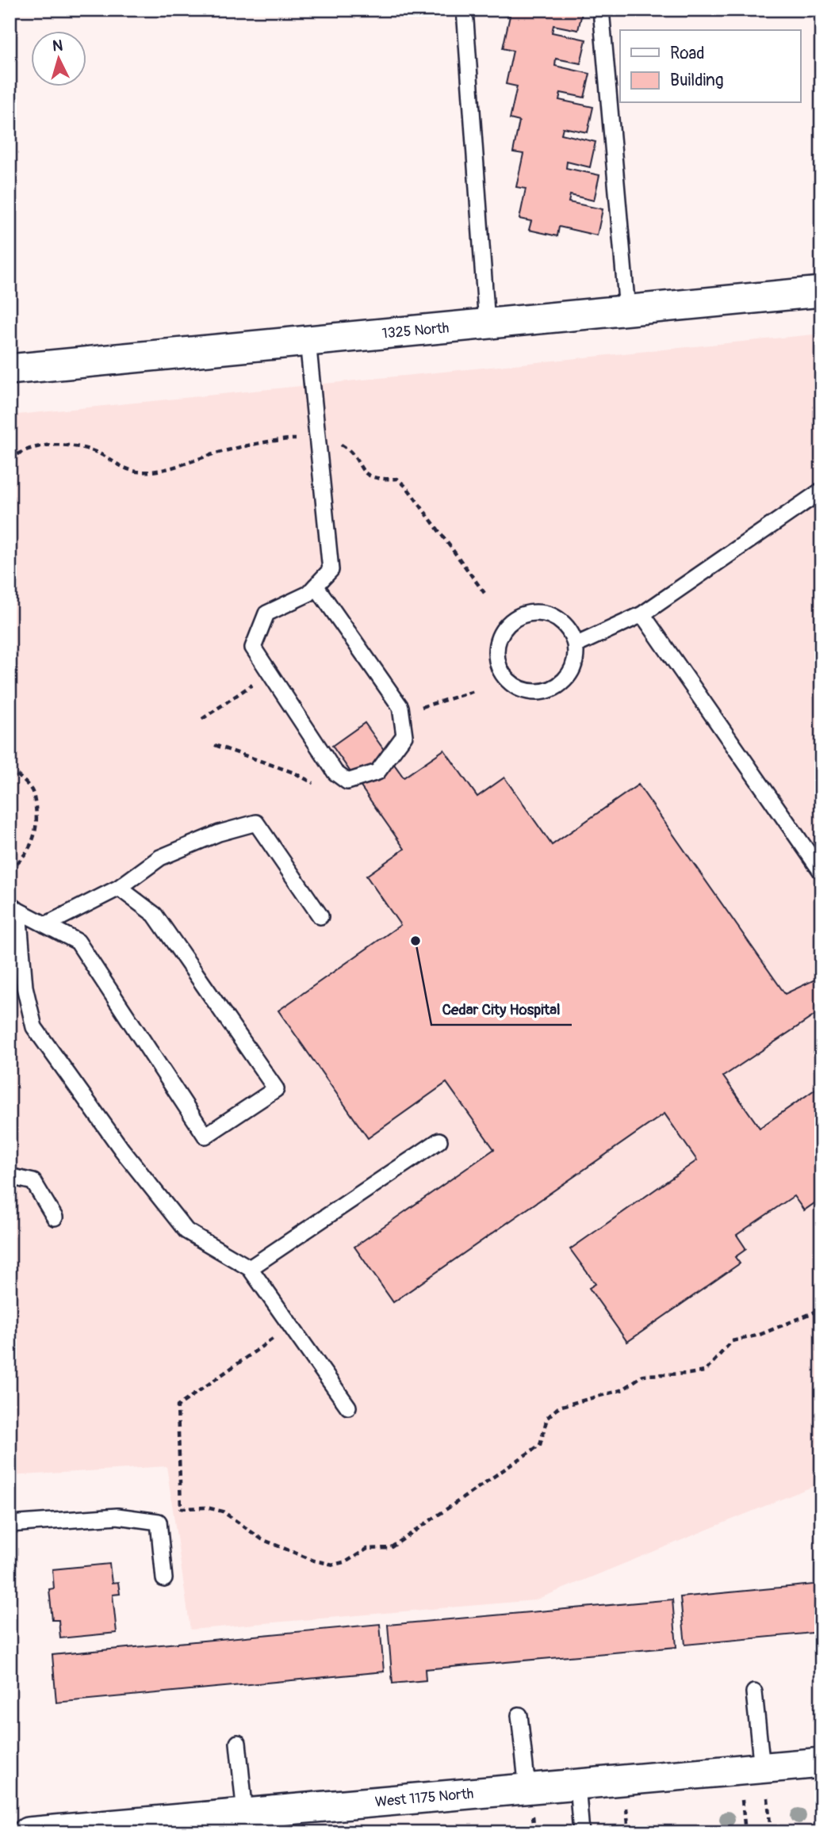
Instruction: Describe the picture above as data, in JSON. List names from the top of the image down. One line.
{"streets":{"street":["1325 North","West 1175 North"]},"places":["Cedar City Hospital"],"legend":["Road","Building"],"north":"top"}
